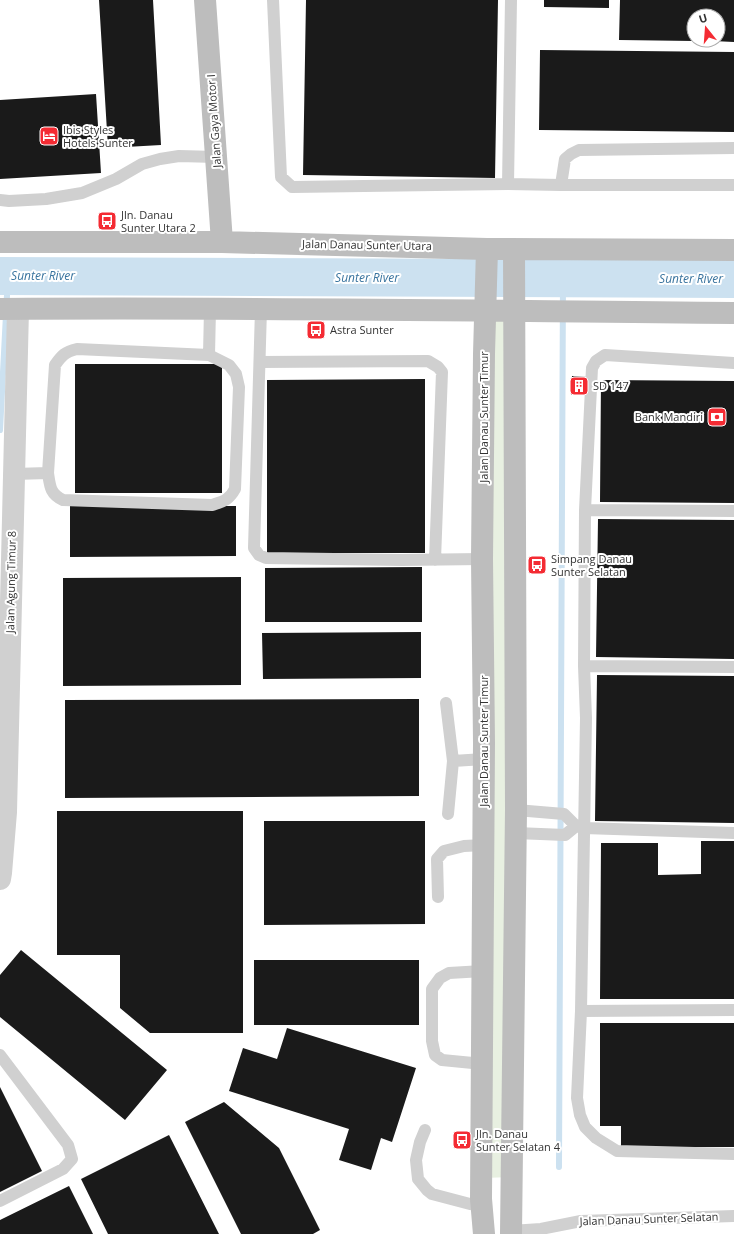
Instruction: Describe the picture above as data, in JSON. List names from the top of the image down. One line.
{"streets":{"main road":["Jalan Gaya Motor I","Jalan Danau Sunter Utara","Jalan Danau Sunter Timur"],"street":["Jalan Agung Timur 8"],"lane":["Jalan Danau Sunter Selatan"]},"crossings":[["Jalan Gaya Motor I","Jalan Danau Sunter Utara"],["Jalan Danau Sunter Utara","Jalan Danau Sunter Timur"]],"water":["Sunter River"],"places":{"hotel":["Ibis Styles Hotels Sunter"],"bus stop":["Jln. Danau Sunter Utara 2","Astra Sunter","Simpang Danau Sunter Selatan","Jln. Danau Sunter Selatan 4"],"building":["SD 147"],"bank":["Bank Mandiri"]},"north":"top"}
